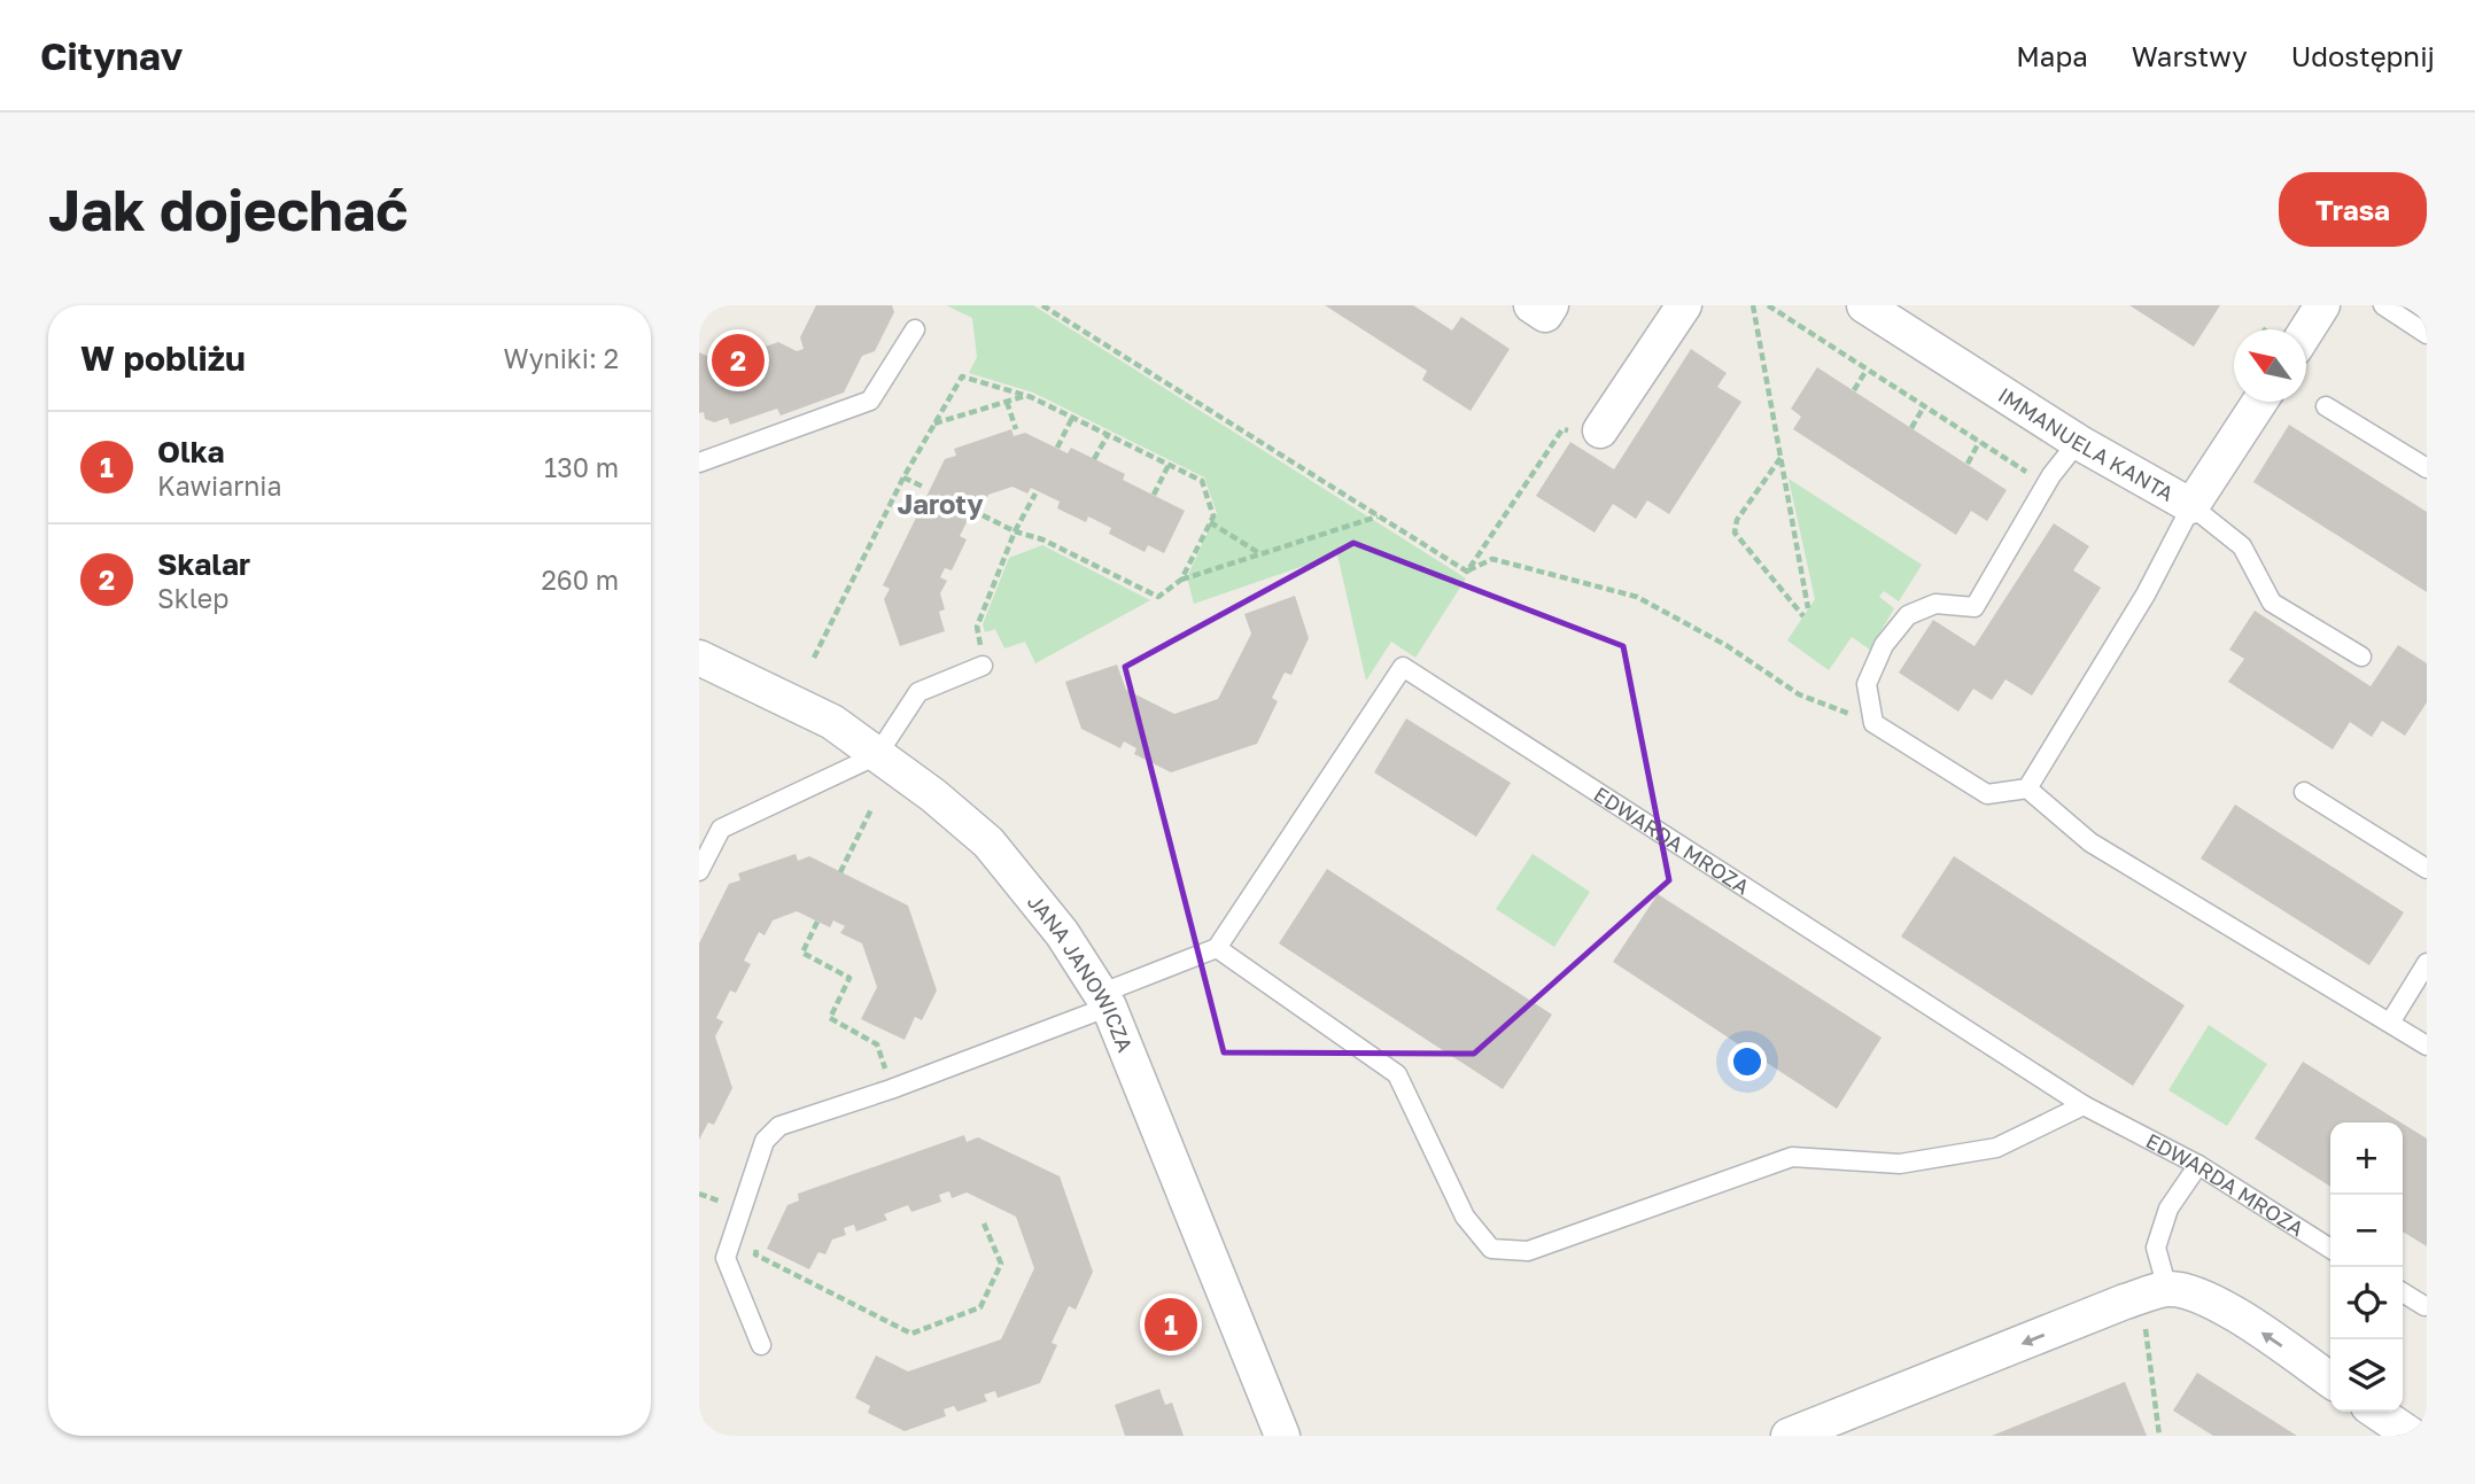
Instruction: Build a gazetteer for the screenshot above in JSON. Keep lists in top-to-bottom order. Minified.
{"streets":{"street":["IMMANUELA KANTA","JANA JANOWICZA"],"lane":["EDWARDA MROZA"]},"districts":["Jaroty"],"north":"top left","page":{"header":"Citynav","nav":["Mapa","Warstwy","Udostępnij"],"buttons":"Trasa","title":"Jak dojechać","heading":["W pobliżu","Wyniki: 2"],"pins":["2","1"],"list":[{"mark":"1","name":"Olka","note":"Kawiarnia","value":"130 m"},{"mark":"2","name":"Skalar","note":"Sklep","value":"260 m"}],"map_buttons":["+","−"]}}
